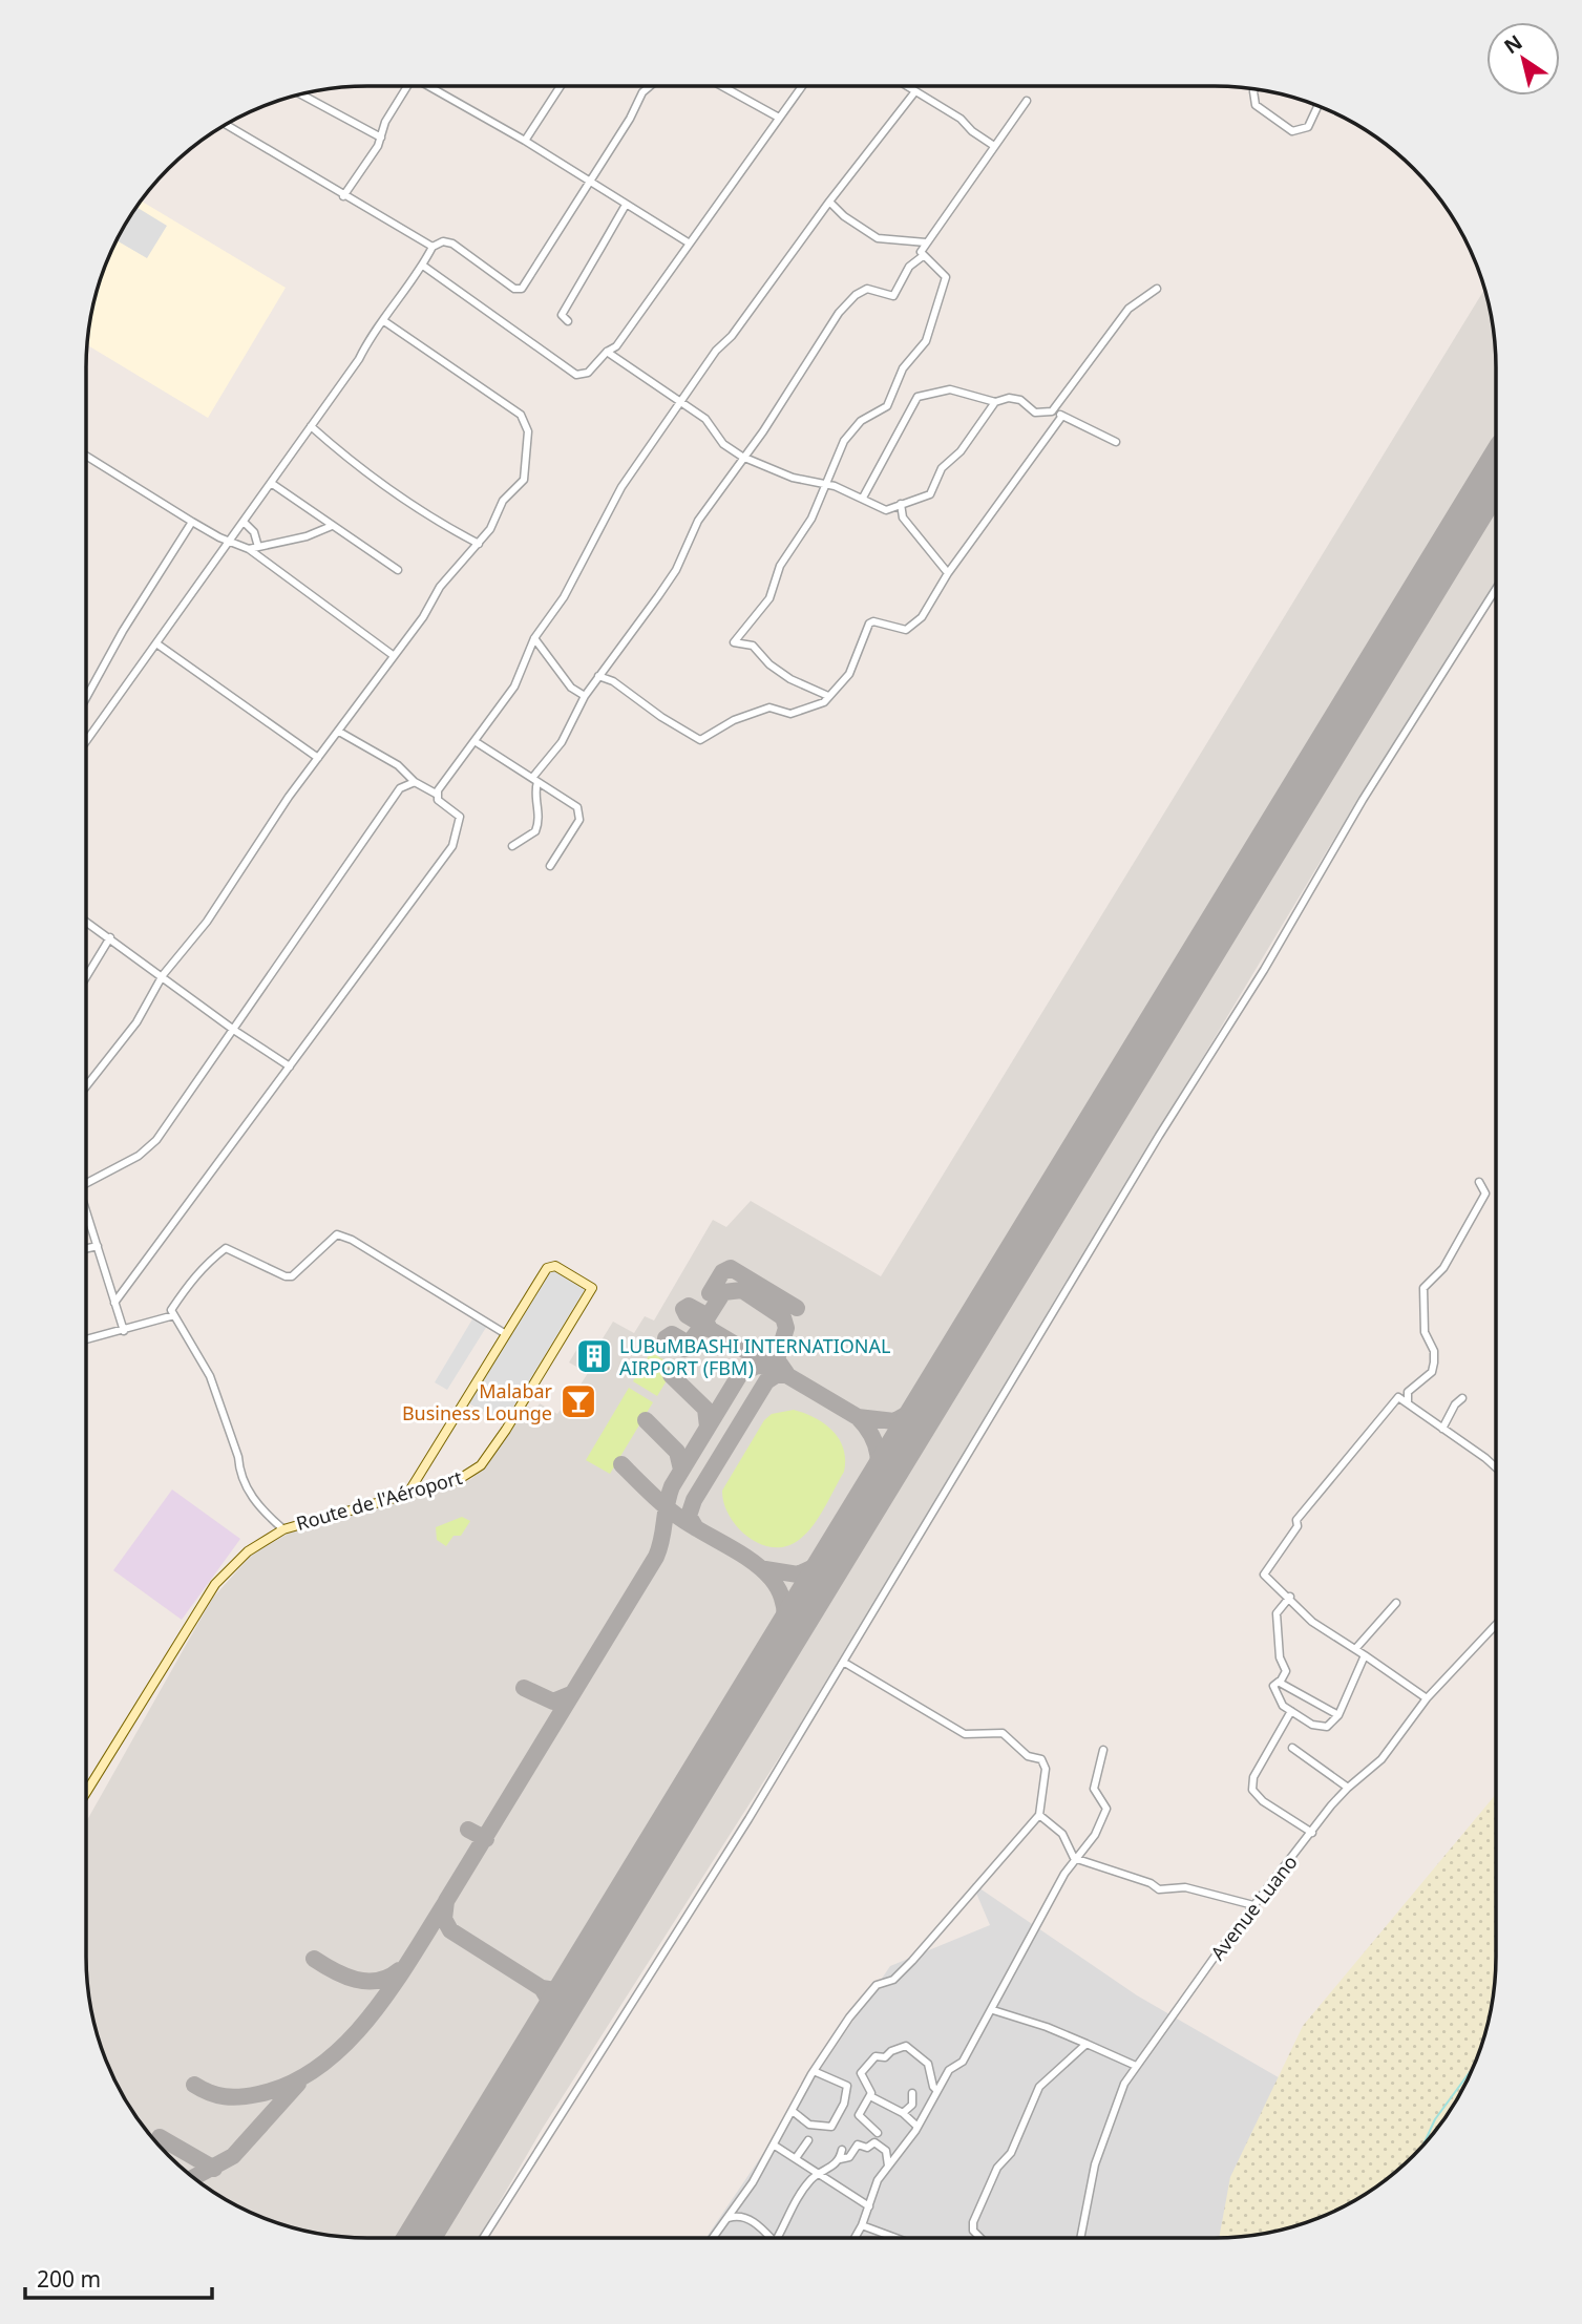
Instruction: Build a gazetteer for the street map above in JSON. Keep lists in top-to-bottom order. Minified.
{"streets":{"main road":["Route de l'Aéroport"],"street":["Avenue Luano"]},"places":{"building":["LUBuMBASHI INTERNATIONAL AIRPORT (FBM)"],"bar":["Malabar Business Lounge"]},"scale_bar":"200 m","north":"top left"}
